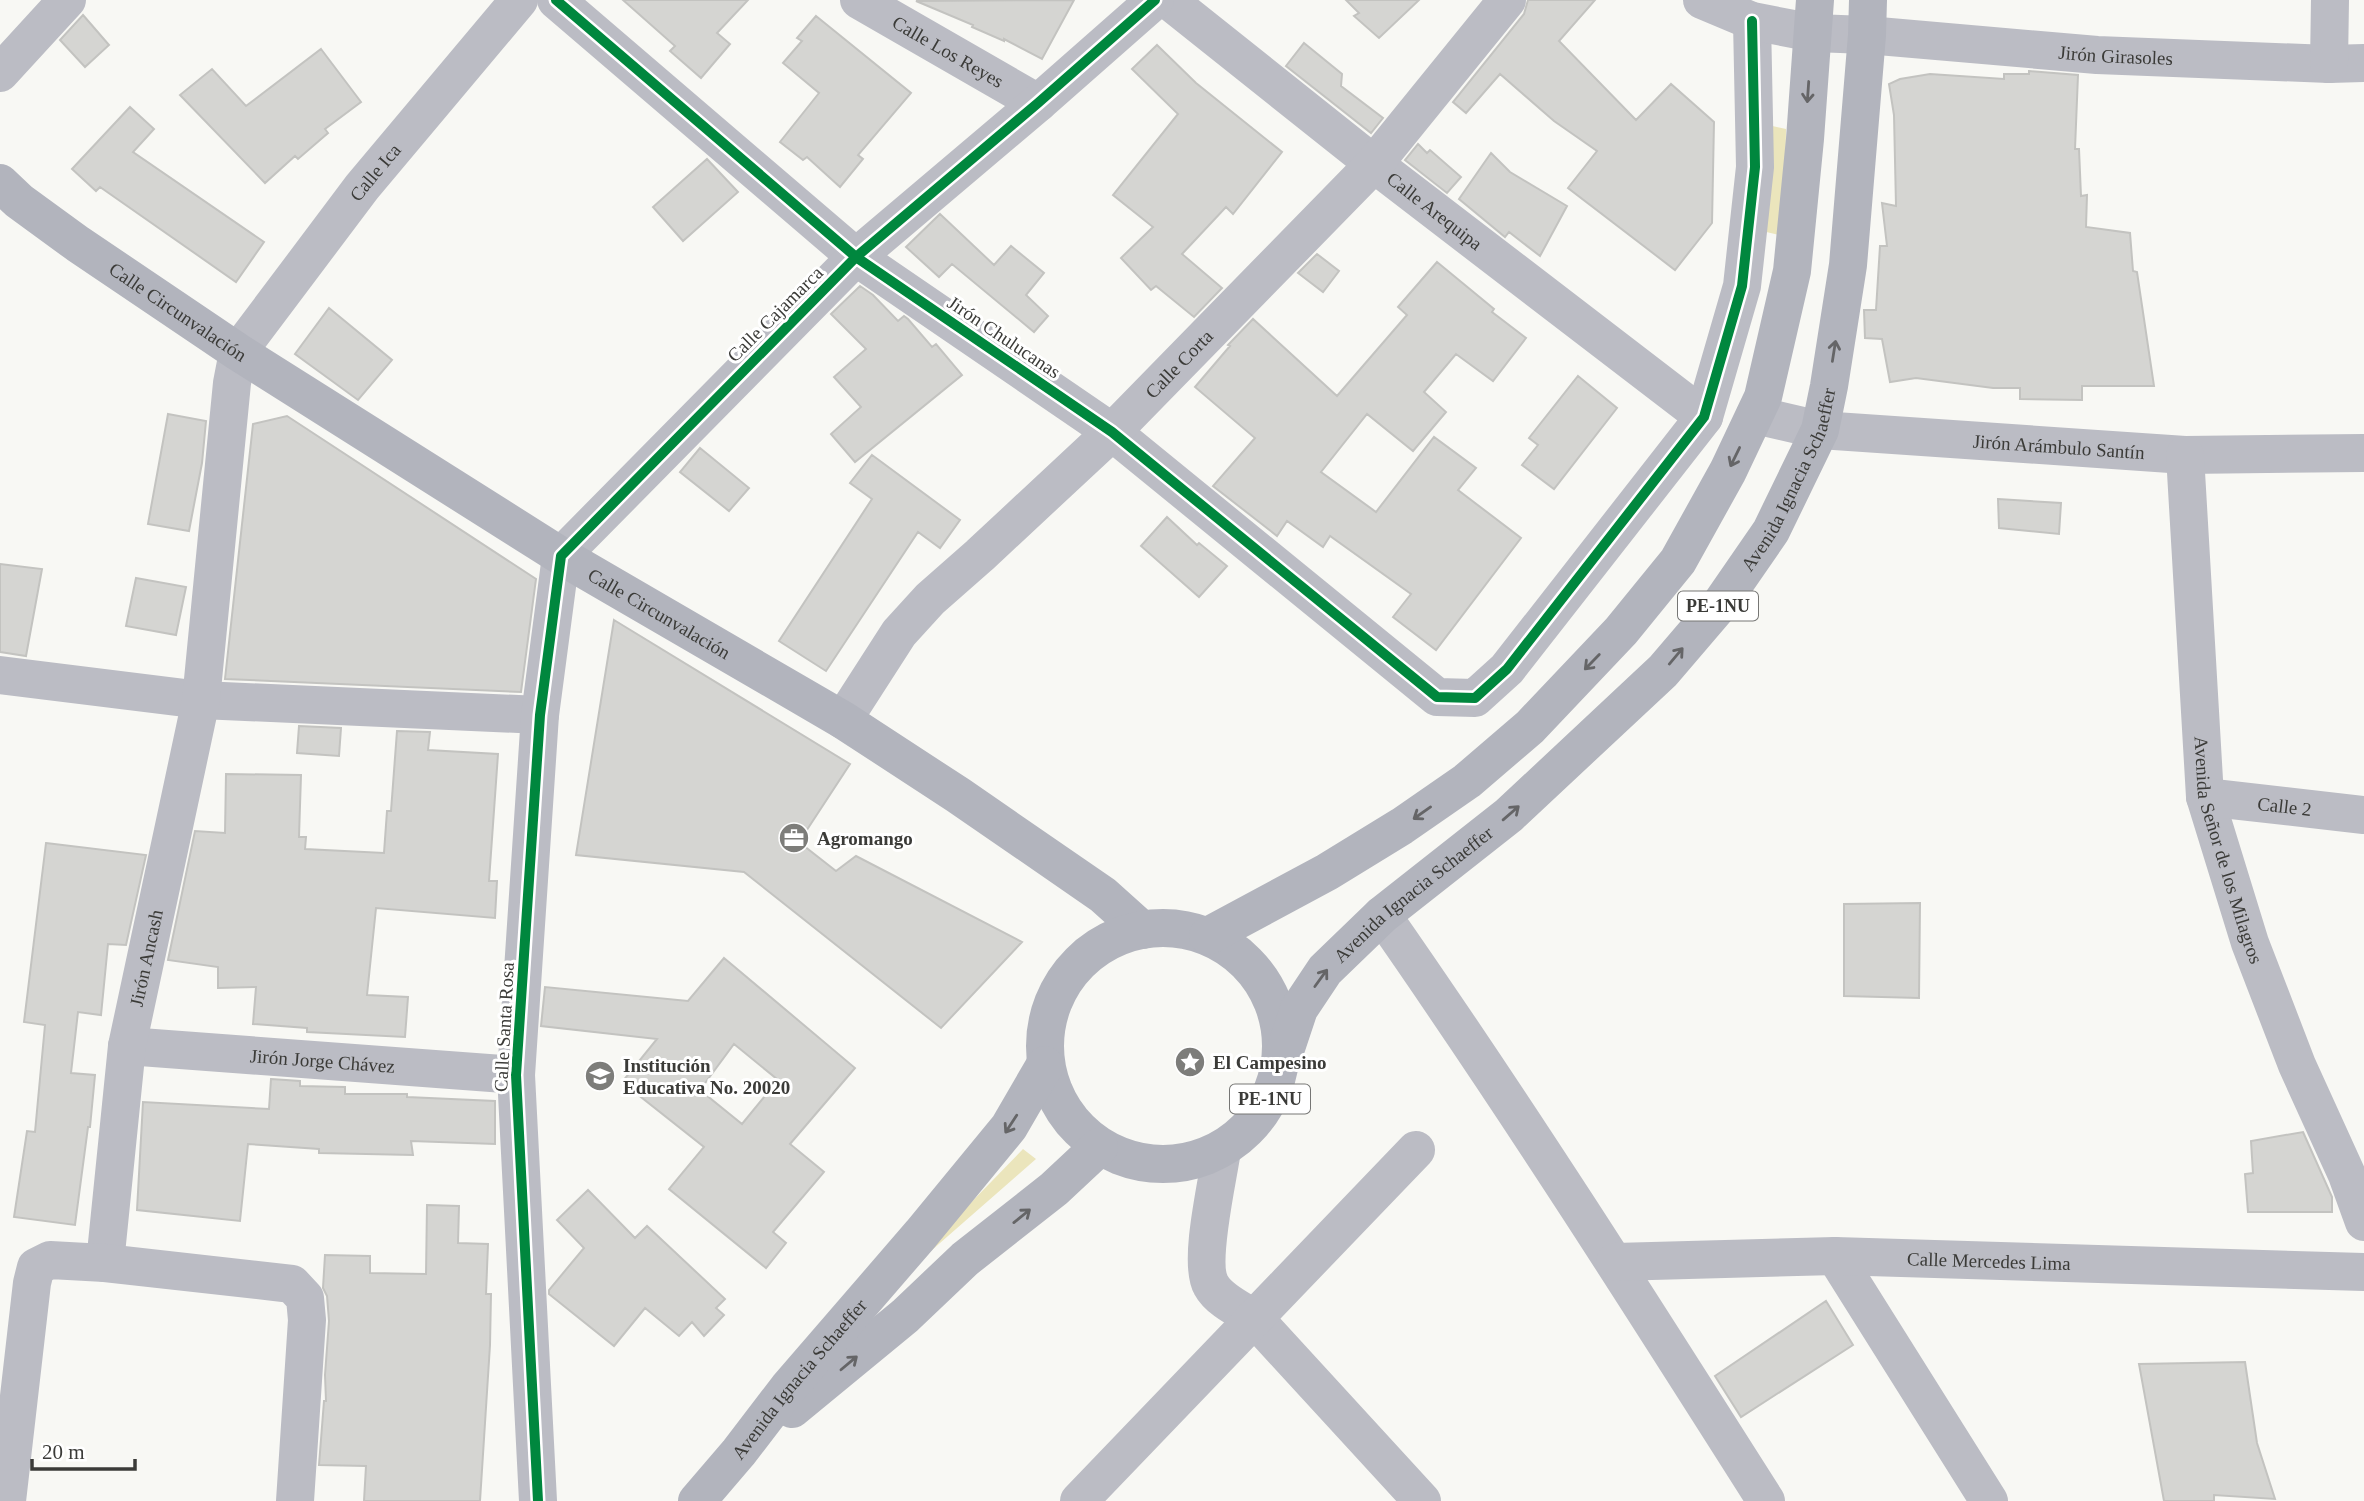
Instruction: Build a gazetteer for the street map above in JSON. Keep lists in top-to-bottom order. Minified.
{"streets":{"main road":["Calle Circunvalación","Avenida Ignacia Schaeffer","PE-1NU"],"street":["Calle Los Reyes","Jirón Girasoles","Calle Ica","Calle Arequipa","Calle Cajamarca","Jirón Chulucanas","Calle Corta","Jirón Arámbulo Santín","Calle 2","Avenida Señor de los Milagros","Jirón Ancash","Calle Santa Rosa","Jirón Jorge Chávez","Calle Mercedes Lima"]},"crossings":[["Calle Los Reyes","Calle Cajamarca"],["Jirón Girasoles","Avenida Ignacia Schaeffer"],["Jirón Girasoles","PE-1NU"],["Calle Ica","Calle Circunvalación"],["Calle Ica","Jirón Ancash"],["Calle Arequipa","Jirón Chulucanas"],["Calle Arequipa","Calle Corta"],["Calle Circunvalación","Calle Cajamarca"],["Calle Circunvalación","Calle Corta"],["Calle Circunvalación","Avenida Ignacia Schaeffer"],["Calle Circunvalación","PE-1NU"],["Calle Circunvalación","Jirón Ancash"],["Calle Circunvalación","Calle Santa Rosa"],["Calle Cajamarca","Jirón Chulucanas"],["Calle Cajamarca","Calle Santa Rosa"],["Jirón Chulucanas","Calle Corta"],["Jirón Arámbulo Santín","Avenida Ignacia Schaeffer"],["Jirón Arámbulo Santín","PE-1NU"],["Jirón Arámbulo Santín","Avenida Señor de los Milagros"],["Avenida Ignacia Schaeffer","PE-1NU"],["Calle 2","Avenida Señor de los Milagros"],["Jirón Ancash","Jirón Jorge Chávez"],["Calle Santa Rosa","Jirón Jorge Chávez"]],"places":{"office":["Agromango"],"place":["El Campesino"],"school or university":["Institución Educativa No. 20020"]},"scale_bar":"20 m"}
